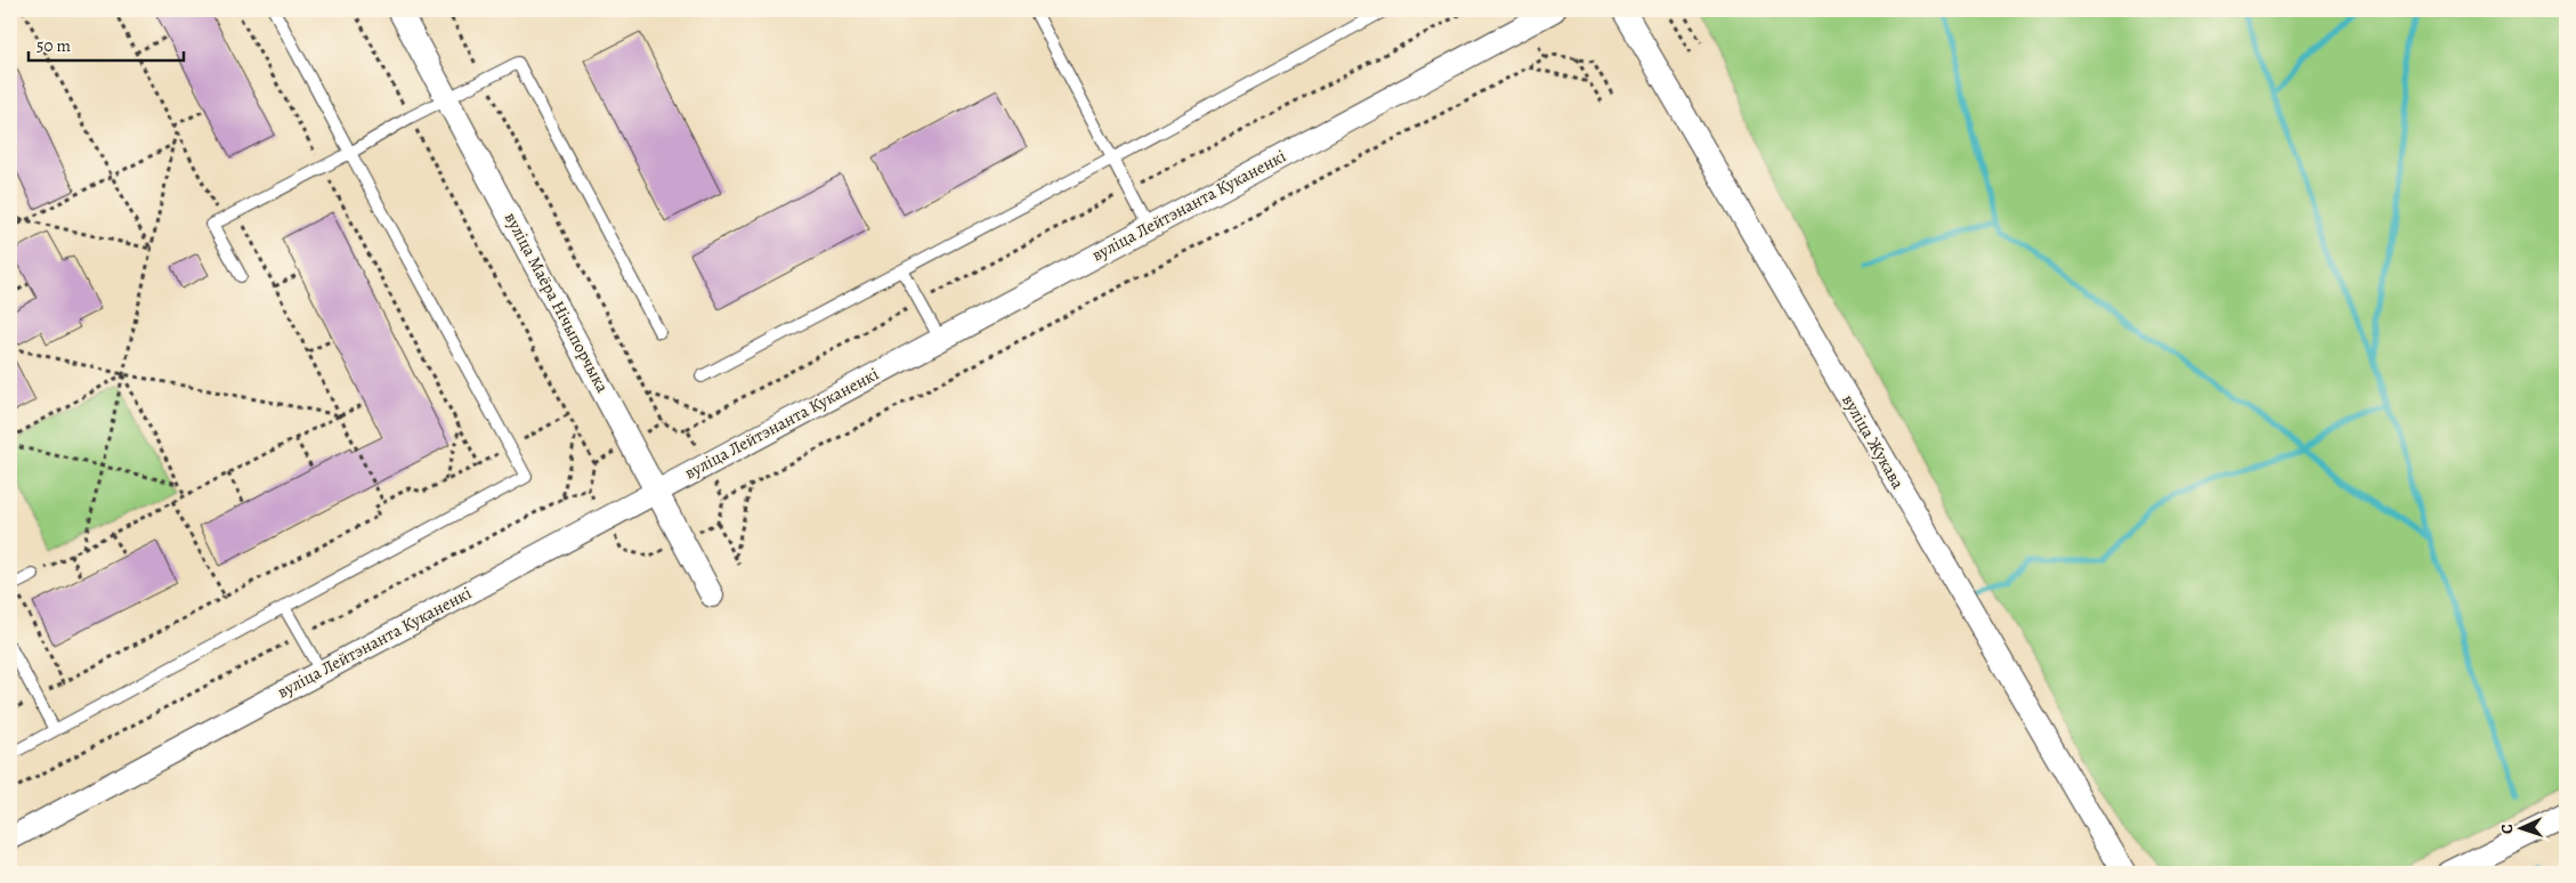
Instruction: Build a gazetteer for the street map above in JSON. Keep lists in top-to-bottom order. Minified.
{"streets":{"street":["вуліца Лейтэнанта Куканенкі","вуліца Маёра Нічыпорчыка","вуліца Жукава"]},"crossings":[["вуліца Лейтэнанта Куканенкі","вуліца Маёра Нічыпорчыка"]],"scale_bar":"50 m","north":"left"}
